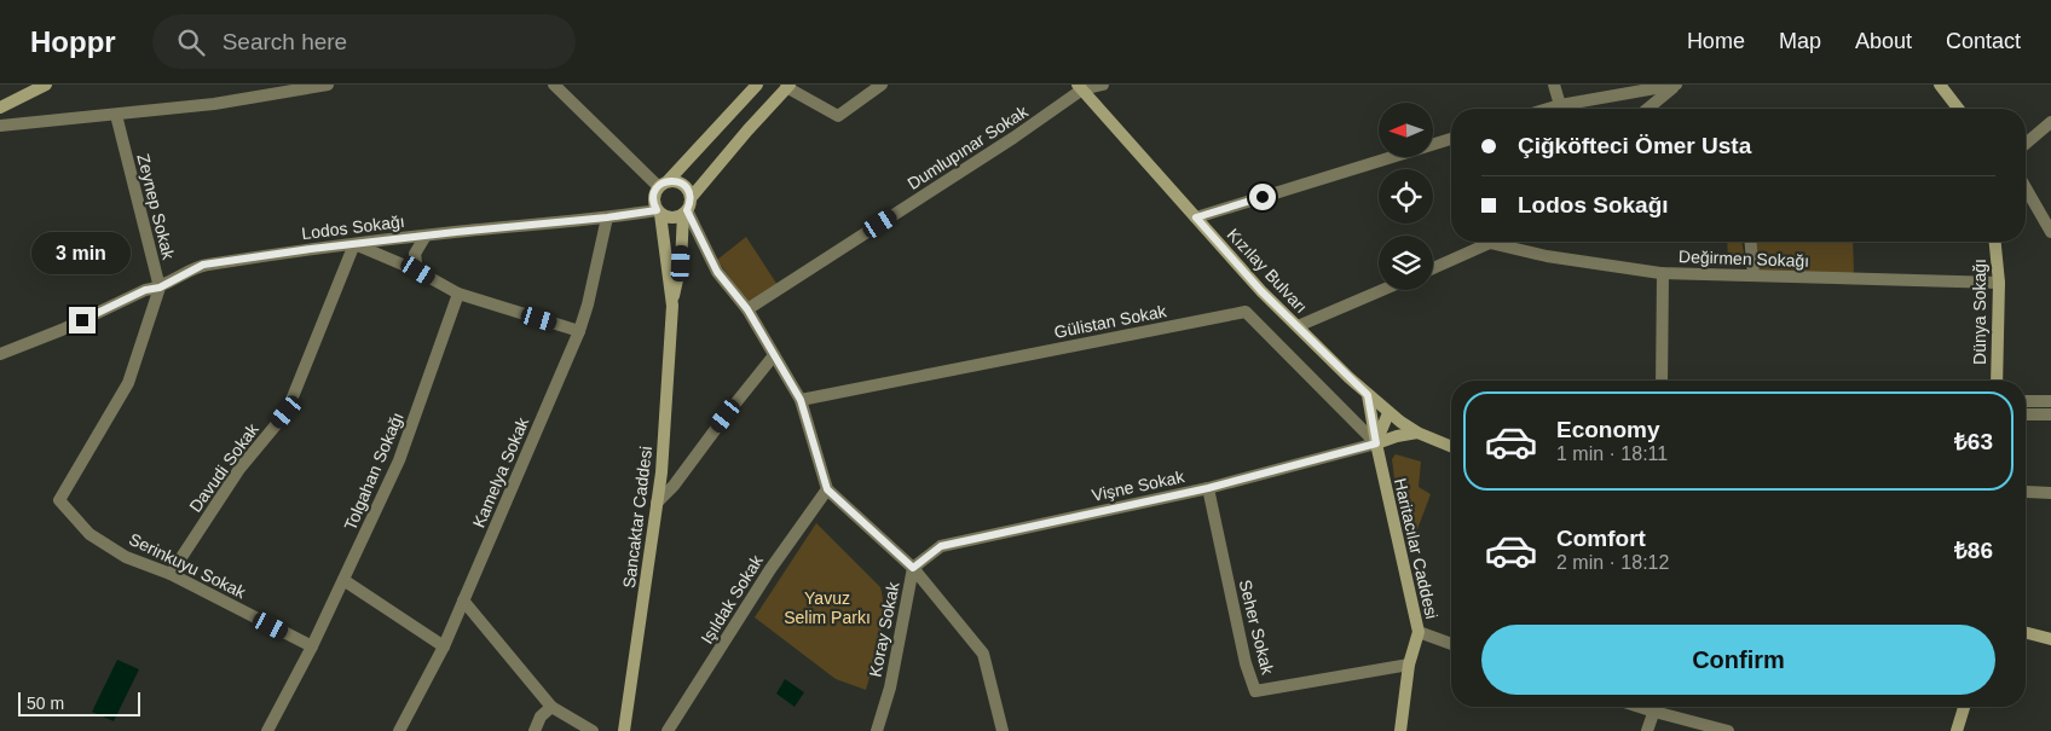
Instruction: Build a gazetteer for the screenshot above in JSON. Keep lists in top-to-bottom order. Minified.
{"streets":{"street":["Dumlupınar Sokak","Zeynep Sokak","Lodos Sokağı","Değirmen Sokağı","Kızılay Bulvarı","Dünya Sokağı","Gülistan Sokak","Davudi Sokak","Tolgahan Sokağı","Kamelya Sokak","Vişne Sokak","Sancaktar Caddesi","Haritacılar Caddesi","Serinkuyu Sokak","Işıldak Sokak","Seher Sokak","Koray Sokak"]},"crossings":[["Dumlupınar Sokak","Kızılay Bulvarı"],["Zeynep Sokak","Lodos Sokağı"],["Zeynep Sokak","Serinkuyu Sokak"],["Lodos Sokağı","Davudi Sokak"],["Lodos Sokağı","Kamelya Sokak"],["Lodos Sokağı","Serinkuyu Sokak"],["Değirmen Sokağı","Dünya Sokağı"],["Kızılay Bulvarı","Haritacılar Caddesi"],["Gülistan Sokak","Vişne Sokak"],["Gülistan Sokak","Haritacılar Caddesi"],["Davudi Sokak","Serinkuyu Sokak"],["Tolgahan Sokağı","Serinkuyu Sokak"],["Vişne Sokak","Haritacılar Caddesi"],["Vişne Sokak","Seher Sokak"],["Vişne Sokak","Koray Sokak"],["Haritacılar Caddesi","Seher Sokak"]],"parks":["Yavuz Selim Parkı"],"scale_bar":"50 m","north":"left","page":{"header":"Hoppr","search":"Search here","nav":["Home","Map","About","Contact"],"banner":["Çiğköfteci Ömer Usta","Lodos Sokağı"],"bubble":"3 min","list":[{"name":"Economy","note":"1 min · 18:11","value":"₺63"},{"name":"Comfort","note":"2 min · 18:12","value":"₺86"}],"buttons":"Confirm","scale":"50 m"}}
